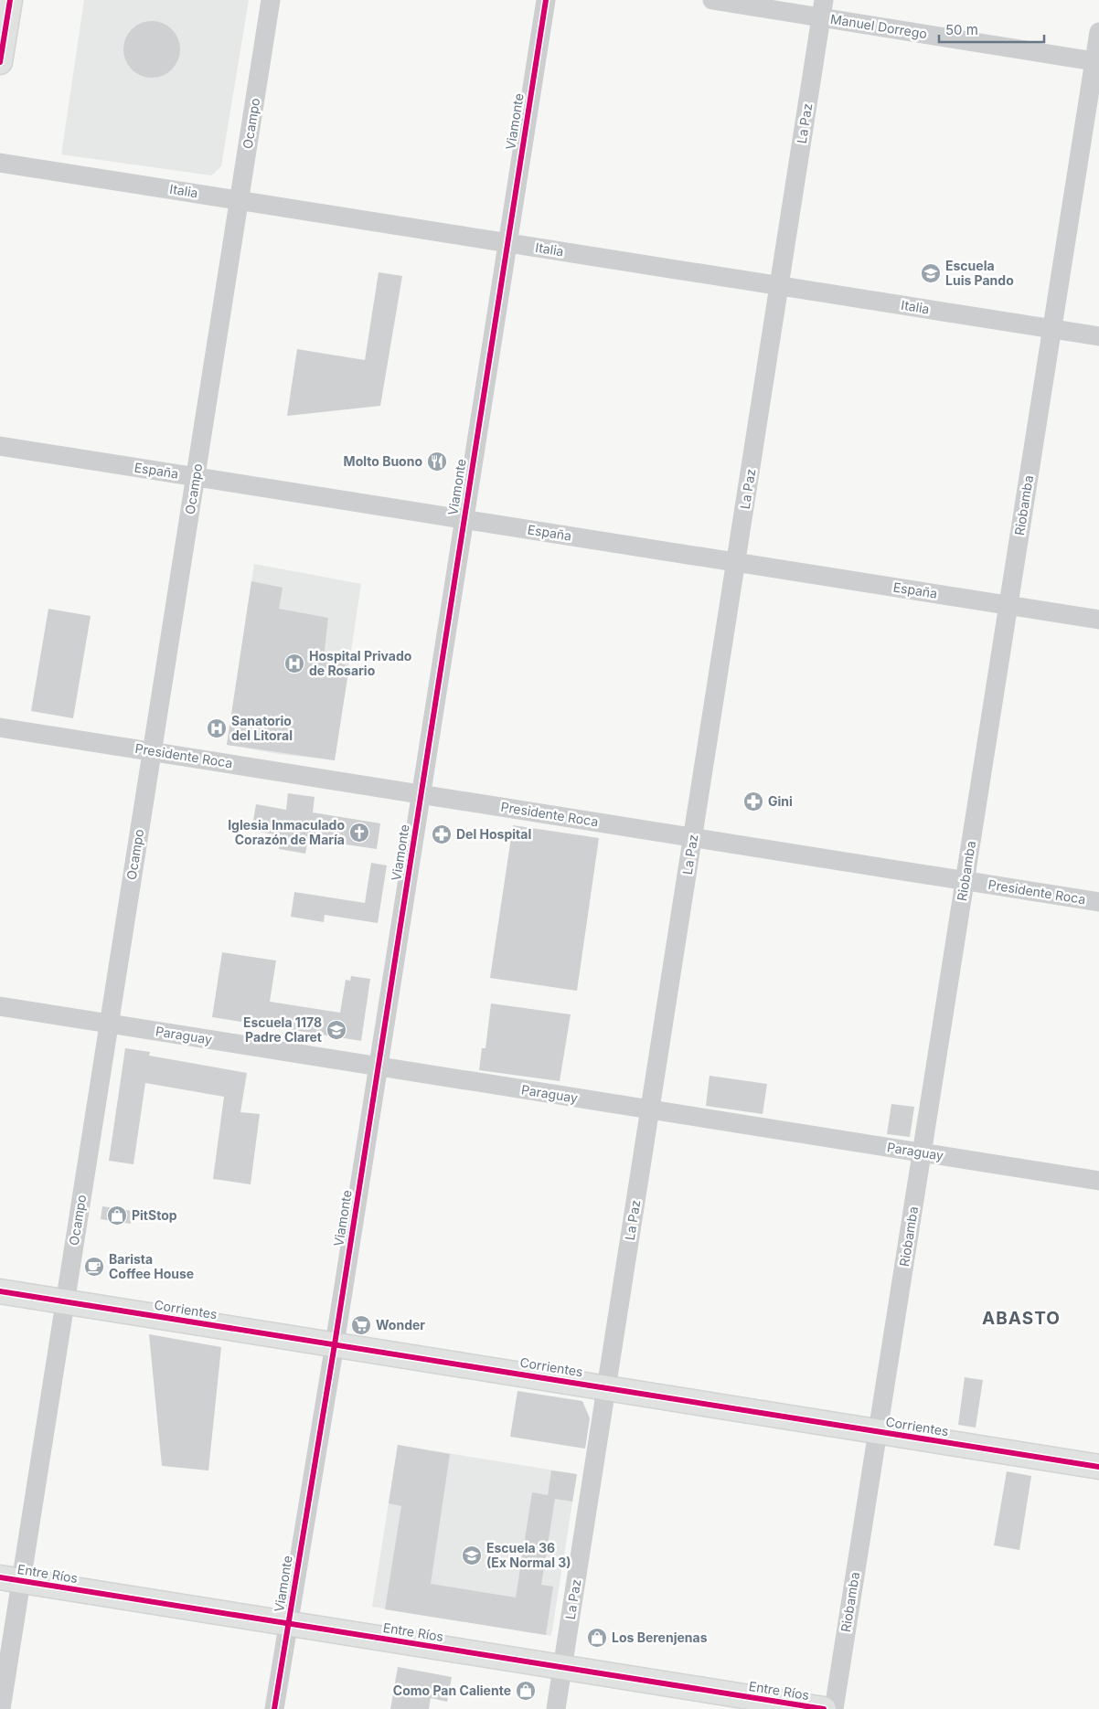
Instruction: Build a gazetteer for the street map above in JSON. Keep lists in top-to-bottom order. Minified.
{"streets":{"main road":["Corrientes","Entre Ríos"],"street":["Manuel Dorrego","Viamonte","Ocampo","La Paz","Italia","España","Riobamba","Presidente Roca","Paraguay"]},"crossings":[["Manuel Dorrego","La Paz"],["Manuel Dorrego","Riobamba"],["Viamonte","Italia"],["Viamonte","España"],["Viamonte","Presidente Roca"],["Viamonte","Paraguay"],["Viamonte","Corrientes"],["Viamonte","Entre Ríos"],["Ocampo","Italia"],["Ocampo","España"],["Ocampo","Presidente Roca"],["Ocampo","Paraguay"],["Ocampo","Corrientes"],["Ocampo","Entre Ríos"],["La Paz","Italia"],["La Paz","España"],["La Paz","Presidente Roca"],["La Paz","Paraguay"],["La Paz","Corrientes"],["La Paz","Entre Ríos"],["Italia","Riobamba"],["España","Riobamba"],["Riobamba","Presidente Roca"],["Riobamba","Paraguay"],["Riobamba","Corrientes"]],"districts":["ABASTO"],"places":{"school or university":["Escuela Luis Pando","Escuela 1178 Padre Claret","Escuela 36 (Ex Normal 3)"],"restaurant":["Molto Buono"],"hospital":["Hospital Privado de Rosario","Sanatorio del Litoral"],"pharmacy":["Gini","Del Hospital"],"church":["Iglesia Inmaculado Corazón de María"],"shop":["PitStop","Los Berenjenas","Como Pan Caliente"],"cafe":["Barista Coffee House"],"supermarket":["Wonder"]},"scale_bar":"50 m"}
